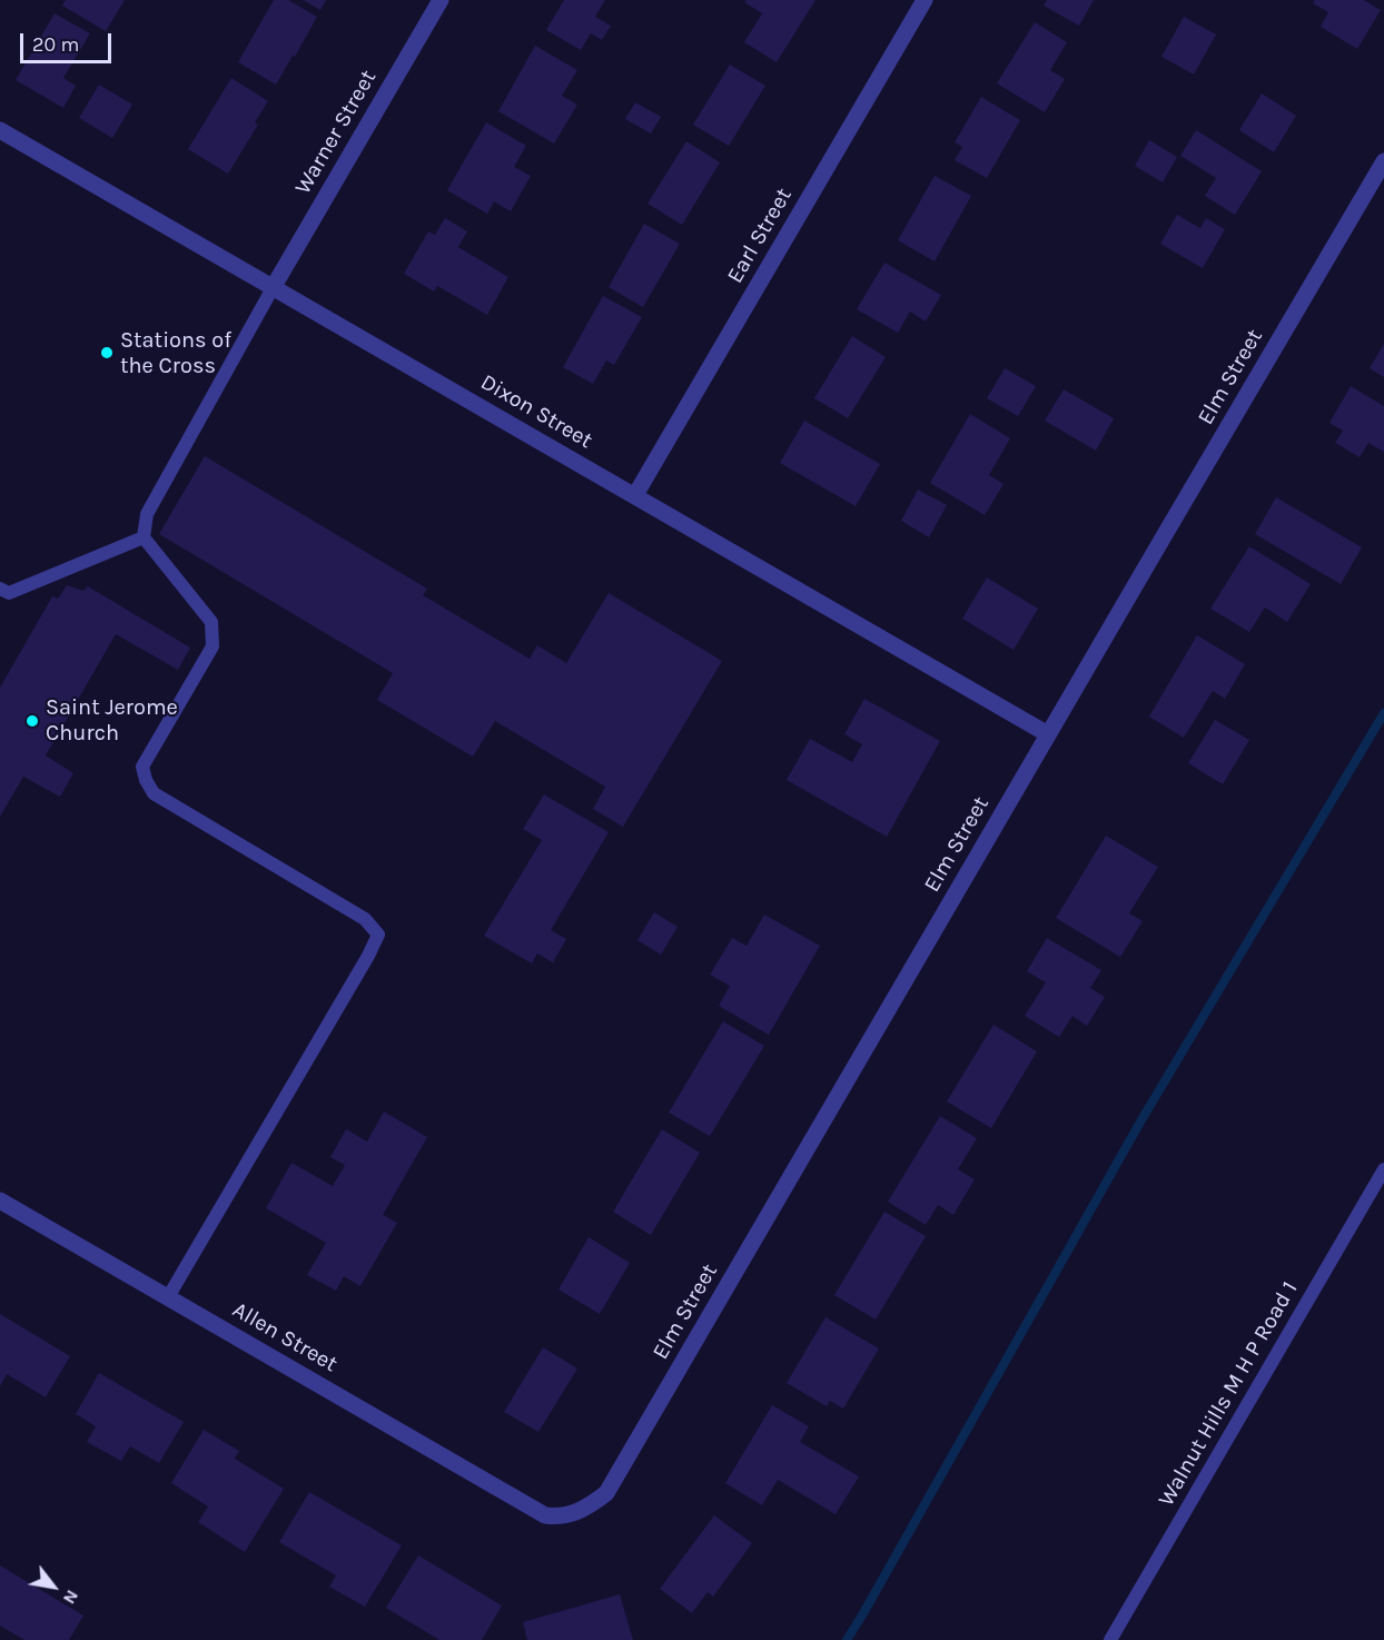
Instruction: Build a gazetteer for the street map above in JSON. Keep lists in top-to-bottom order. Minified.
{"streets":{"street":["Warner Street","Earl Street","Elm Street","Dixon Street","Allen Street"],"lane":["Walnut Hills M H P Road 1"]},"crossings":[["Warner Street","Dixon Street"],["Earl Street","Dixon Street"],["Elm Street","Dixon Street"],["Elm Street","Allen Street"]],"places":["Stations of the Cross","Saint Jerome Church"],"scale_bar":"20 m","north":"bottom right"}
